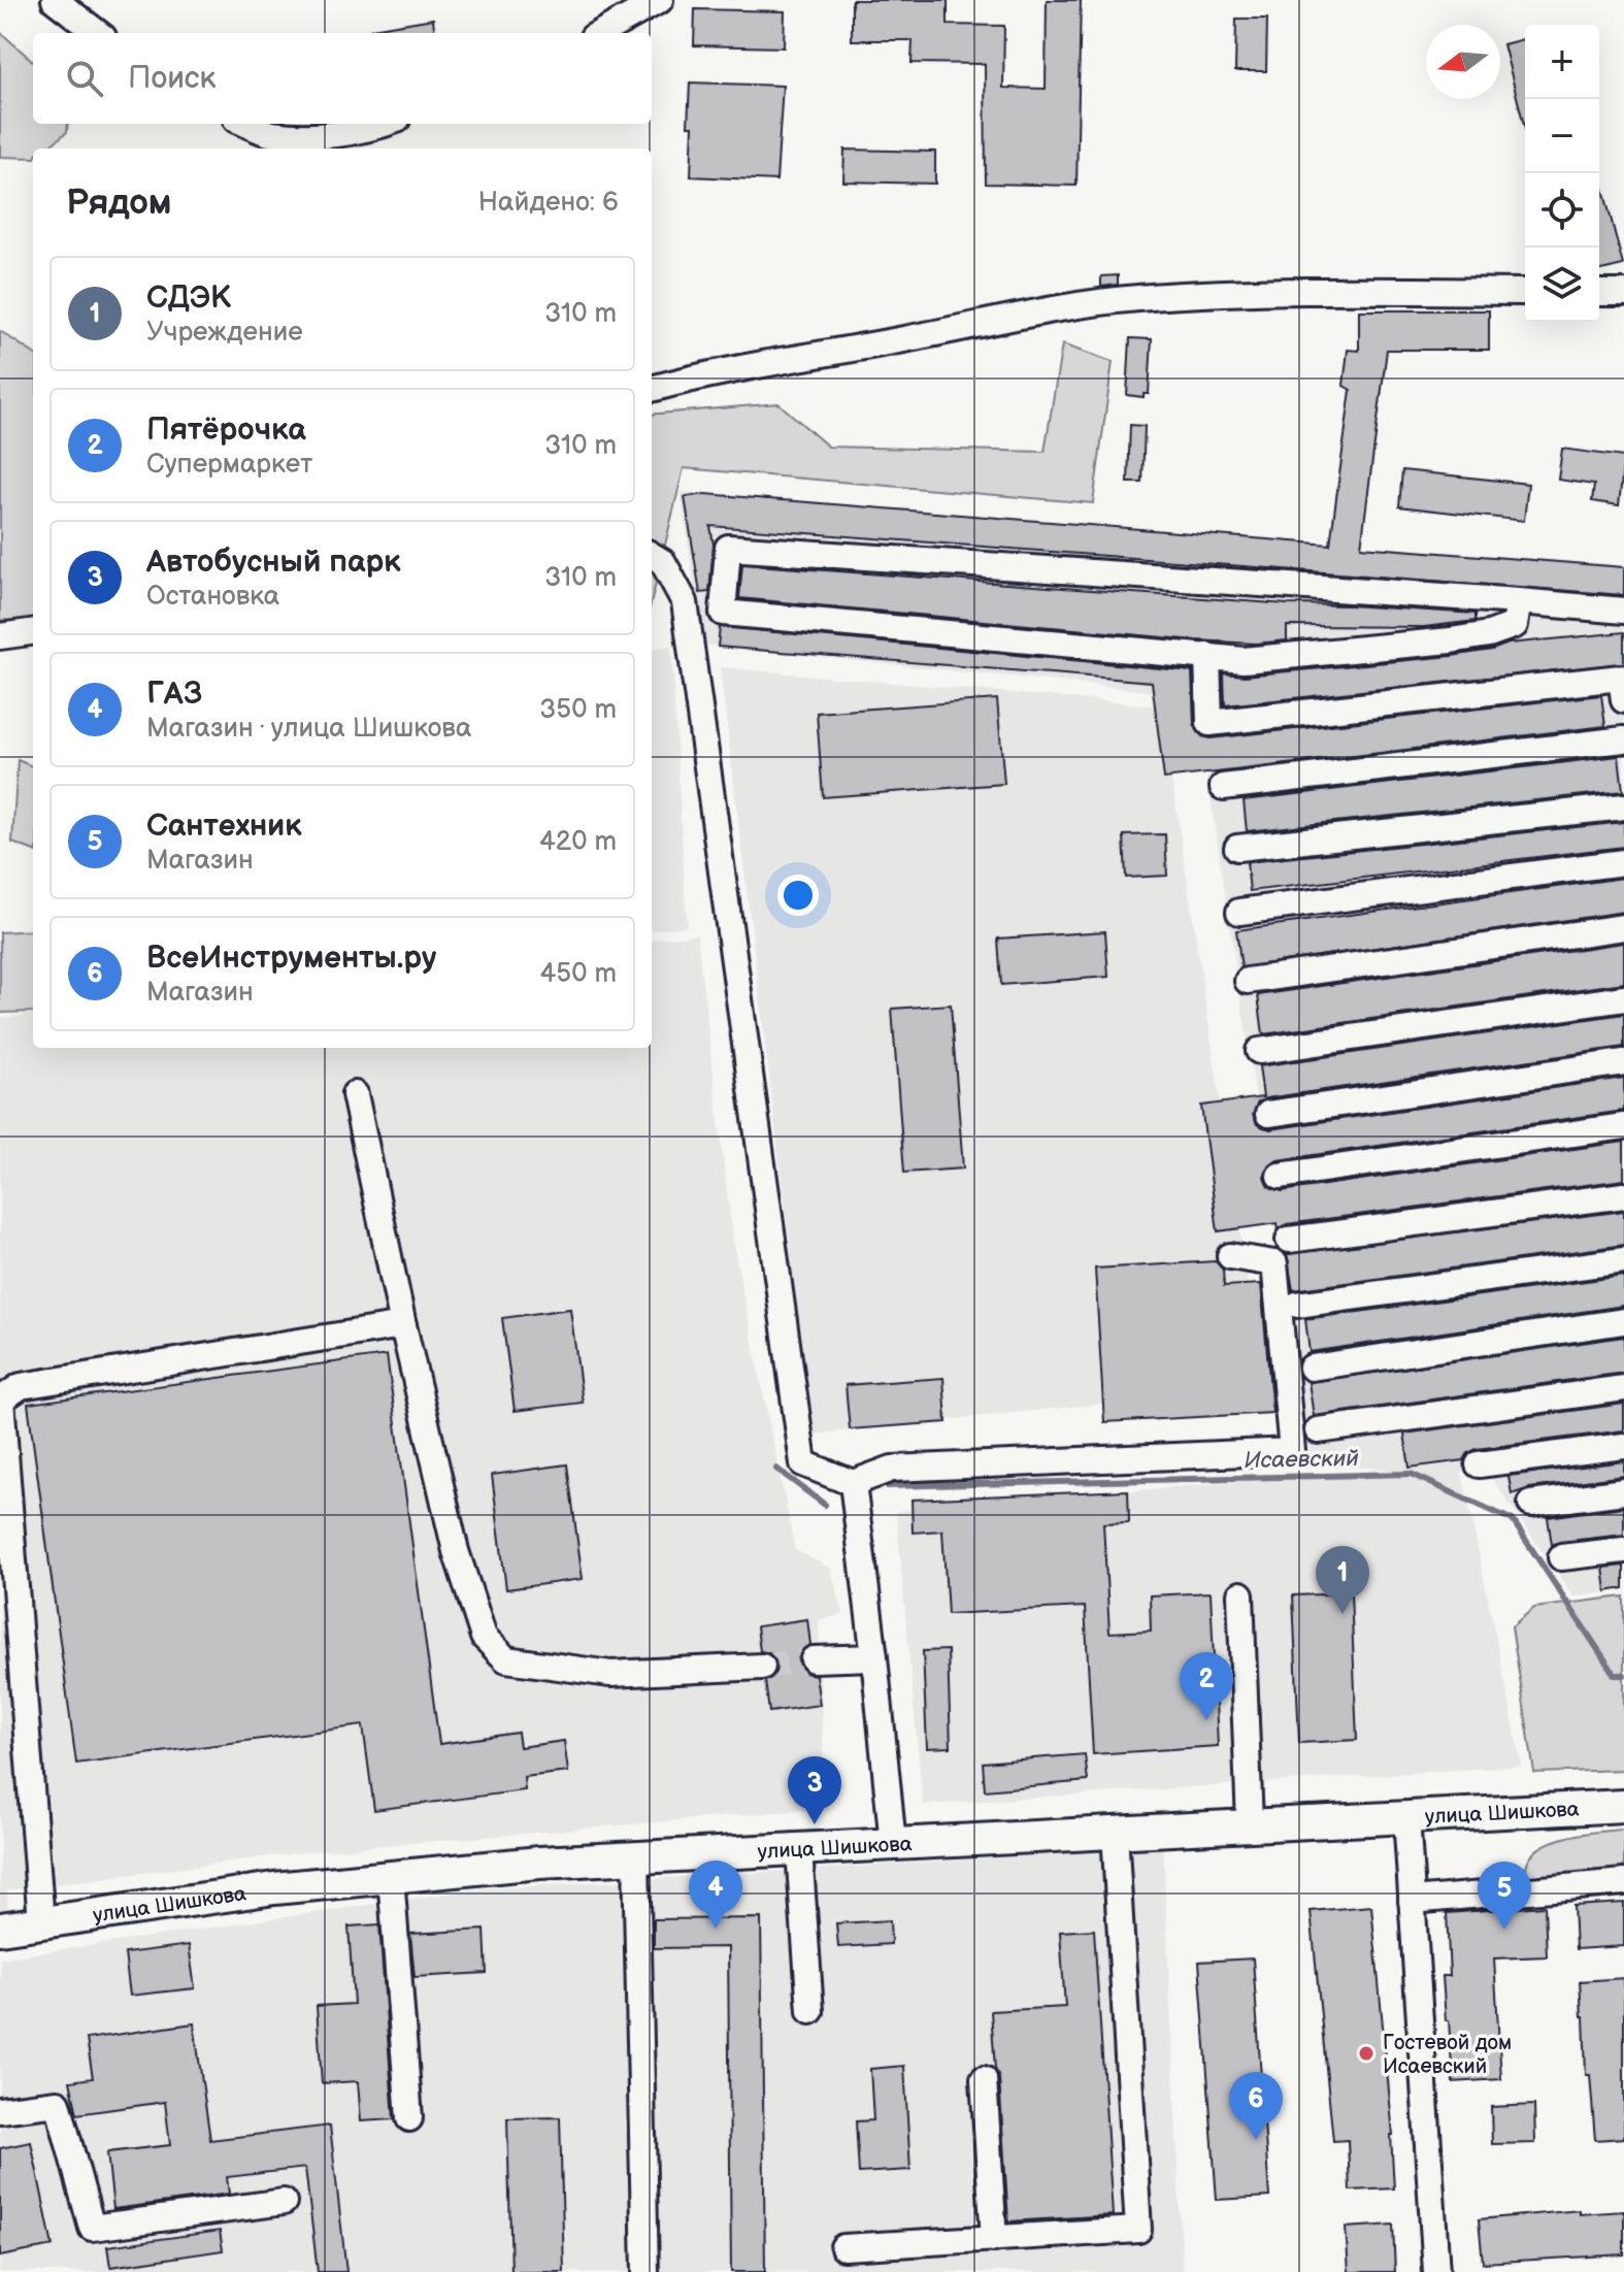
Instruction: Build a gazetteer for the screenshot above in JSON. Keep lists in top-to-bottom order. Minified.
{"streets":{"main road":["улица Шишкова"]},"water":["Исаевский"],"places":["Гостевой дом Исаевский"],"north":"left","page":{"map_buttons":["+","−"],"search":"Поиск","heading":["Рядом","Найдено: 6"],"list":[{"mark":"1","name":"СДЭК","note":"Учреждение","value":"310 m"},{"mark":"2","name":"Пятёрочка","note":"Супермаркет","value":"310 m"},{"mark":"3","name":"Автобусный парк","note":"Остановка","value":"310 m"},{"mark":"4","name":"ГАЗ","note":"Магазин · улица Шишкова","value":"350 m"},{"mark":"5","name":"Сантехник","note":"Магазин","value":"420 m"},{"mark":"6","name":"ВсеИнструменты.ру","note":"Магазин","value":"450 m"}],"pins":["1","2","3","4","5","6"]}}
